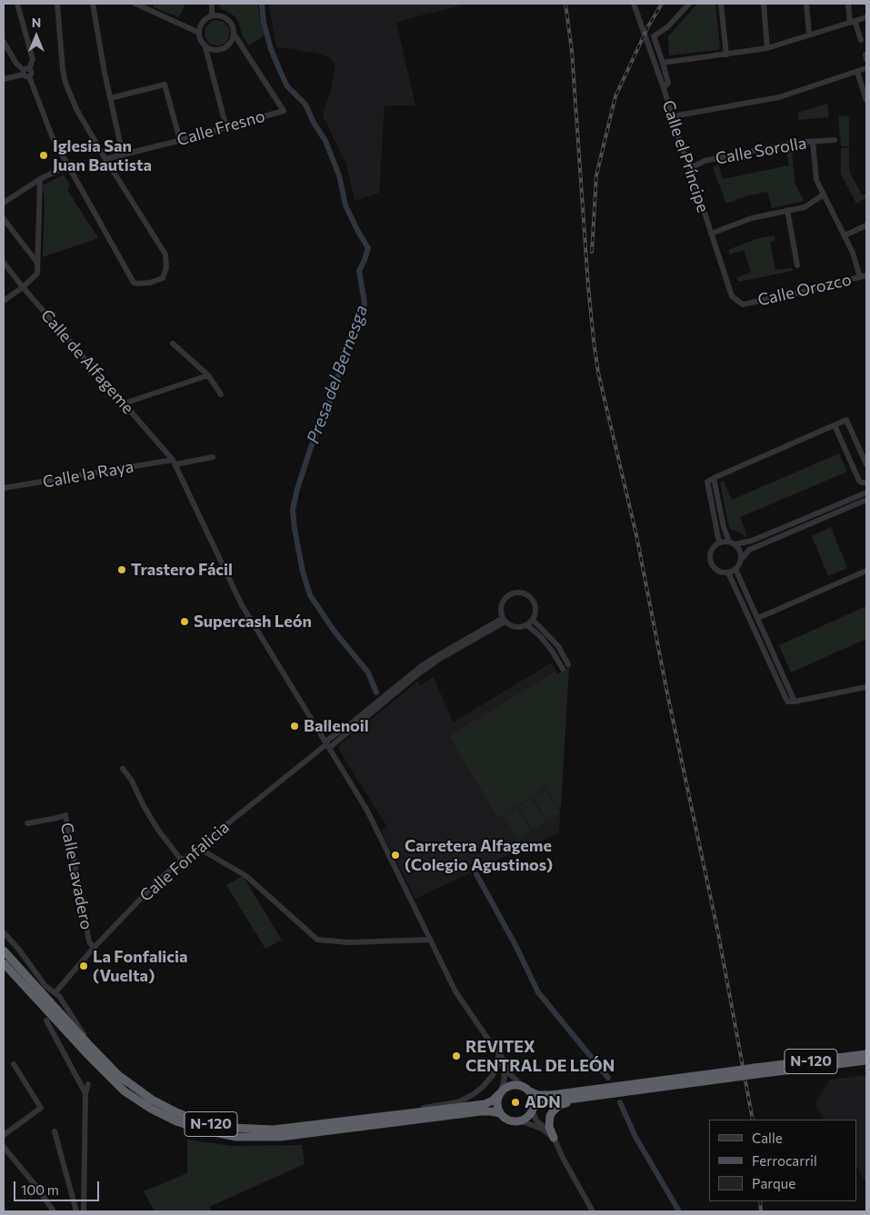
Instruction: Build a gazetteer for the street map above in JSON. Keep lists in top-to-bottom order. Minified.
{"streets":{"highway":["N-120"],"street":["Calle Fresno","Calle Sorolla","Calle el Príncipe","Calle Orozco","Calle de Alfageme","Calle la Raya","Calle Fonfalicia","Calle Lavadero"]},"crossings":[["Calle Sorolla","Calle el Príncipe"],["Calle el Príncipe","Calle Orozco"],["Calle de Alfageme","Calle la Raya"],["Calle de Alfageme","Calle Fonfalicia"],["Calle Fonfalicia","Calle Lavadero"]],"water":["Presa del Bernesga"],"places":["Iglesia San Juan Bautista","Trastero Fácil","Supercash León","Ballenoil","Carretera Alfageme (Colegio Agustinos)","La Fonfalicia (Vuelta)","REVITEX CENTRAL DE LEÓN","ADN"],"legend":["Calle","Ferrocarril","Parque"],"scale_bar":"100 m","north":"top"}
